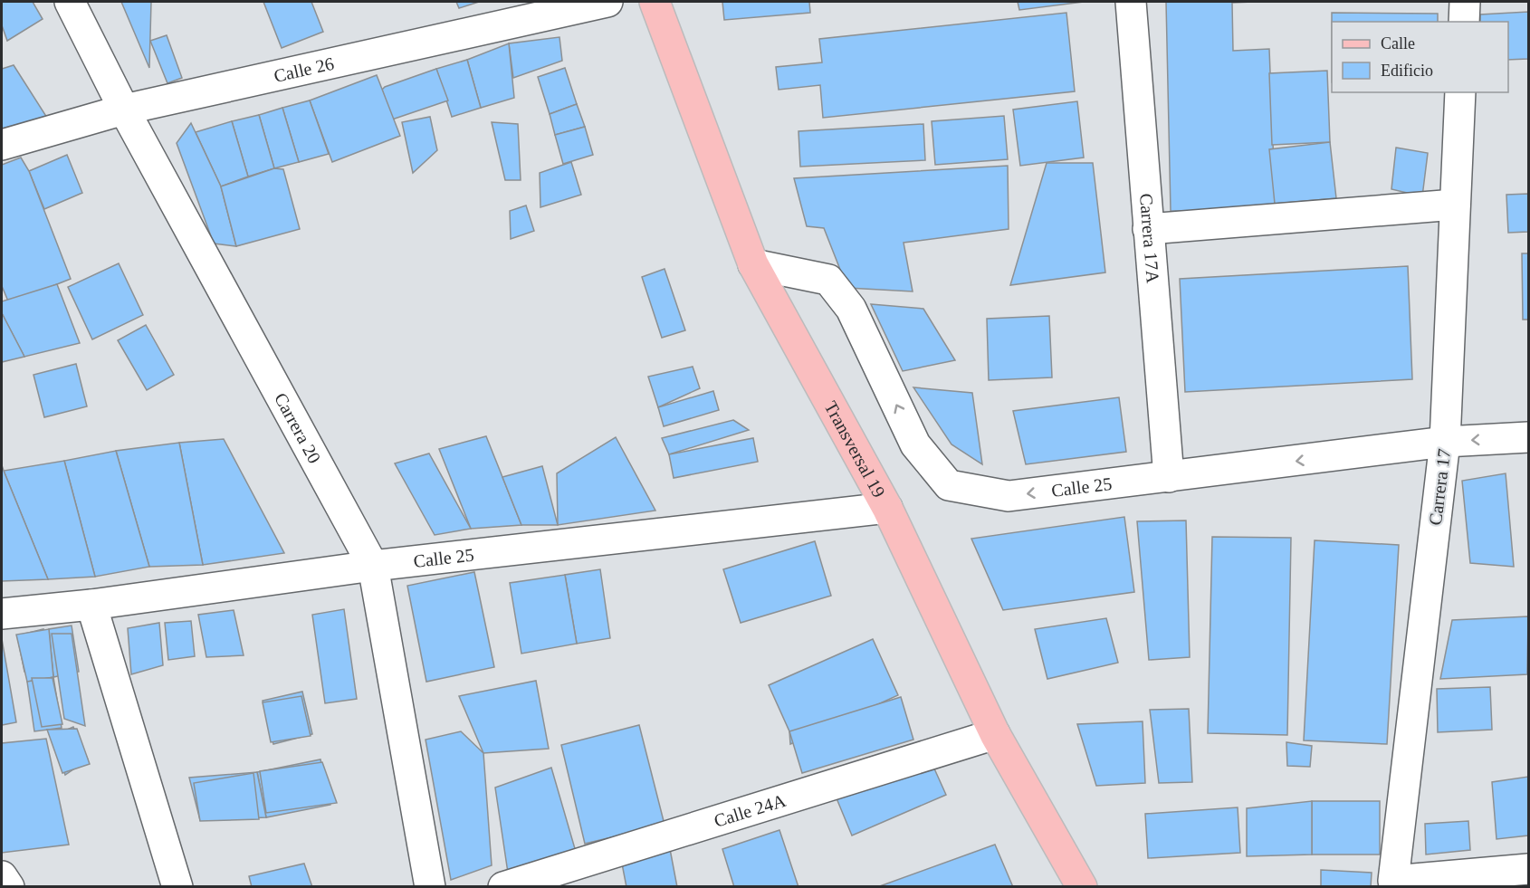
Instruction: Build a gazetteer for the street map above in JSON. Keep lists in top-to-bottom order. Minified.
{"streets":{"main road":["Transversal 19"],"street":["Calle 26","Carrera 17A","Carrera 20","Carrera 17","Calle 25","Calle 24A"]},"crossings":[["Calle 26","Carrera 20"],["Carrera 17A","Calle 25"],["Carrera 20","Calle 25"],["Transversal 19","Calle 25"],["Transversal 19","Calle 24A"],["Carrera 17","Calle 25"]],"legend":["Calle","Edificio"]}
